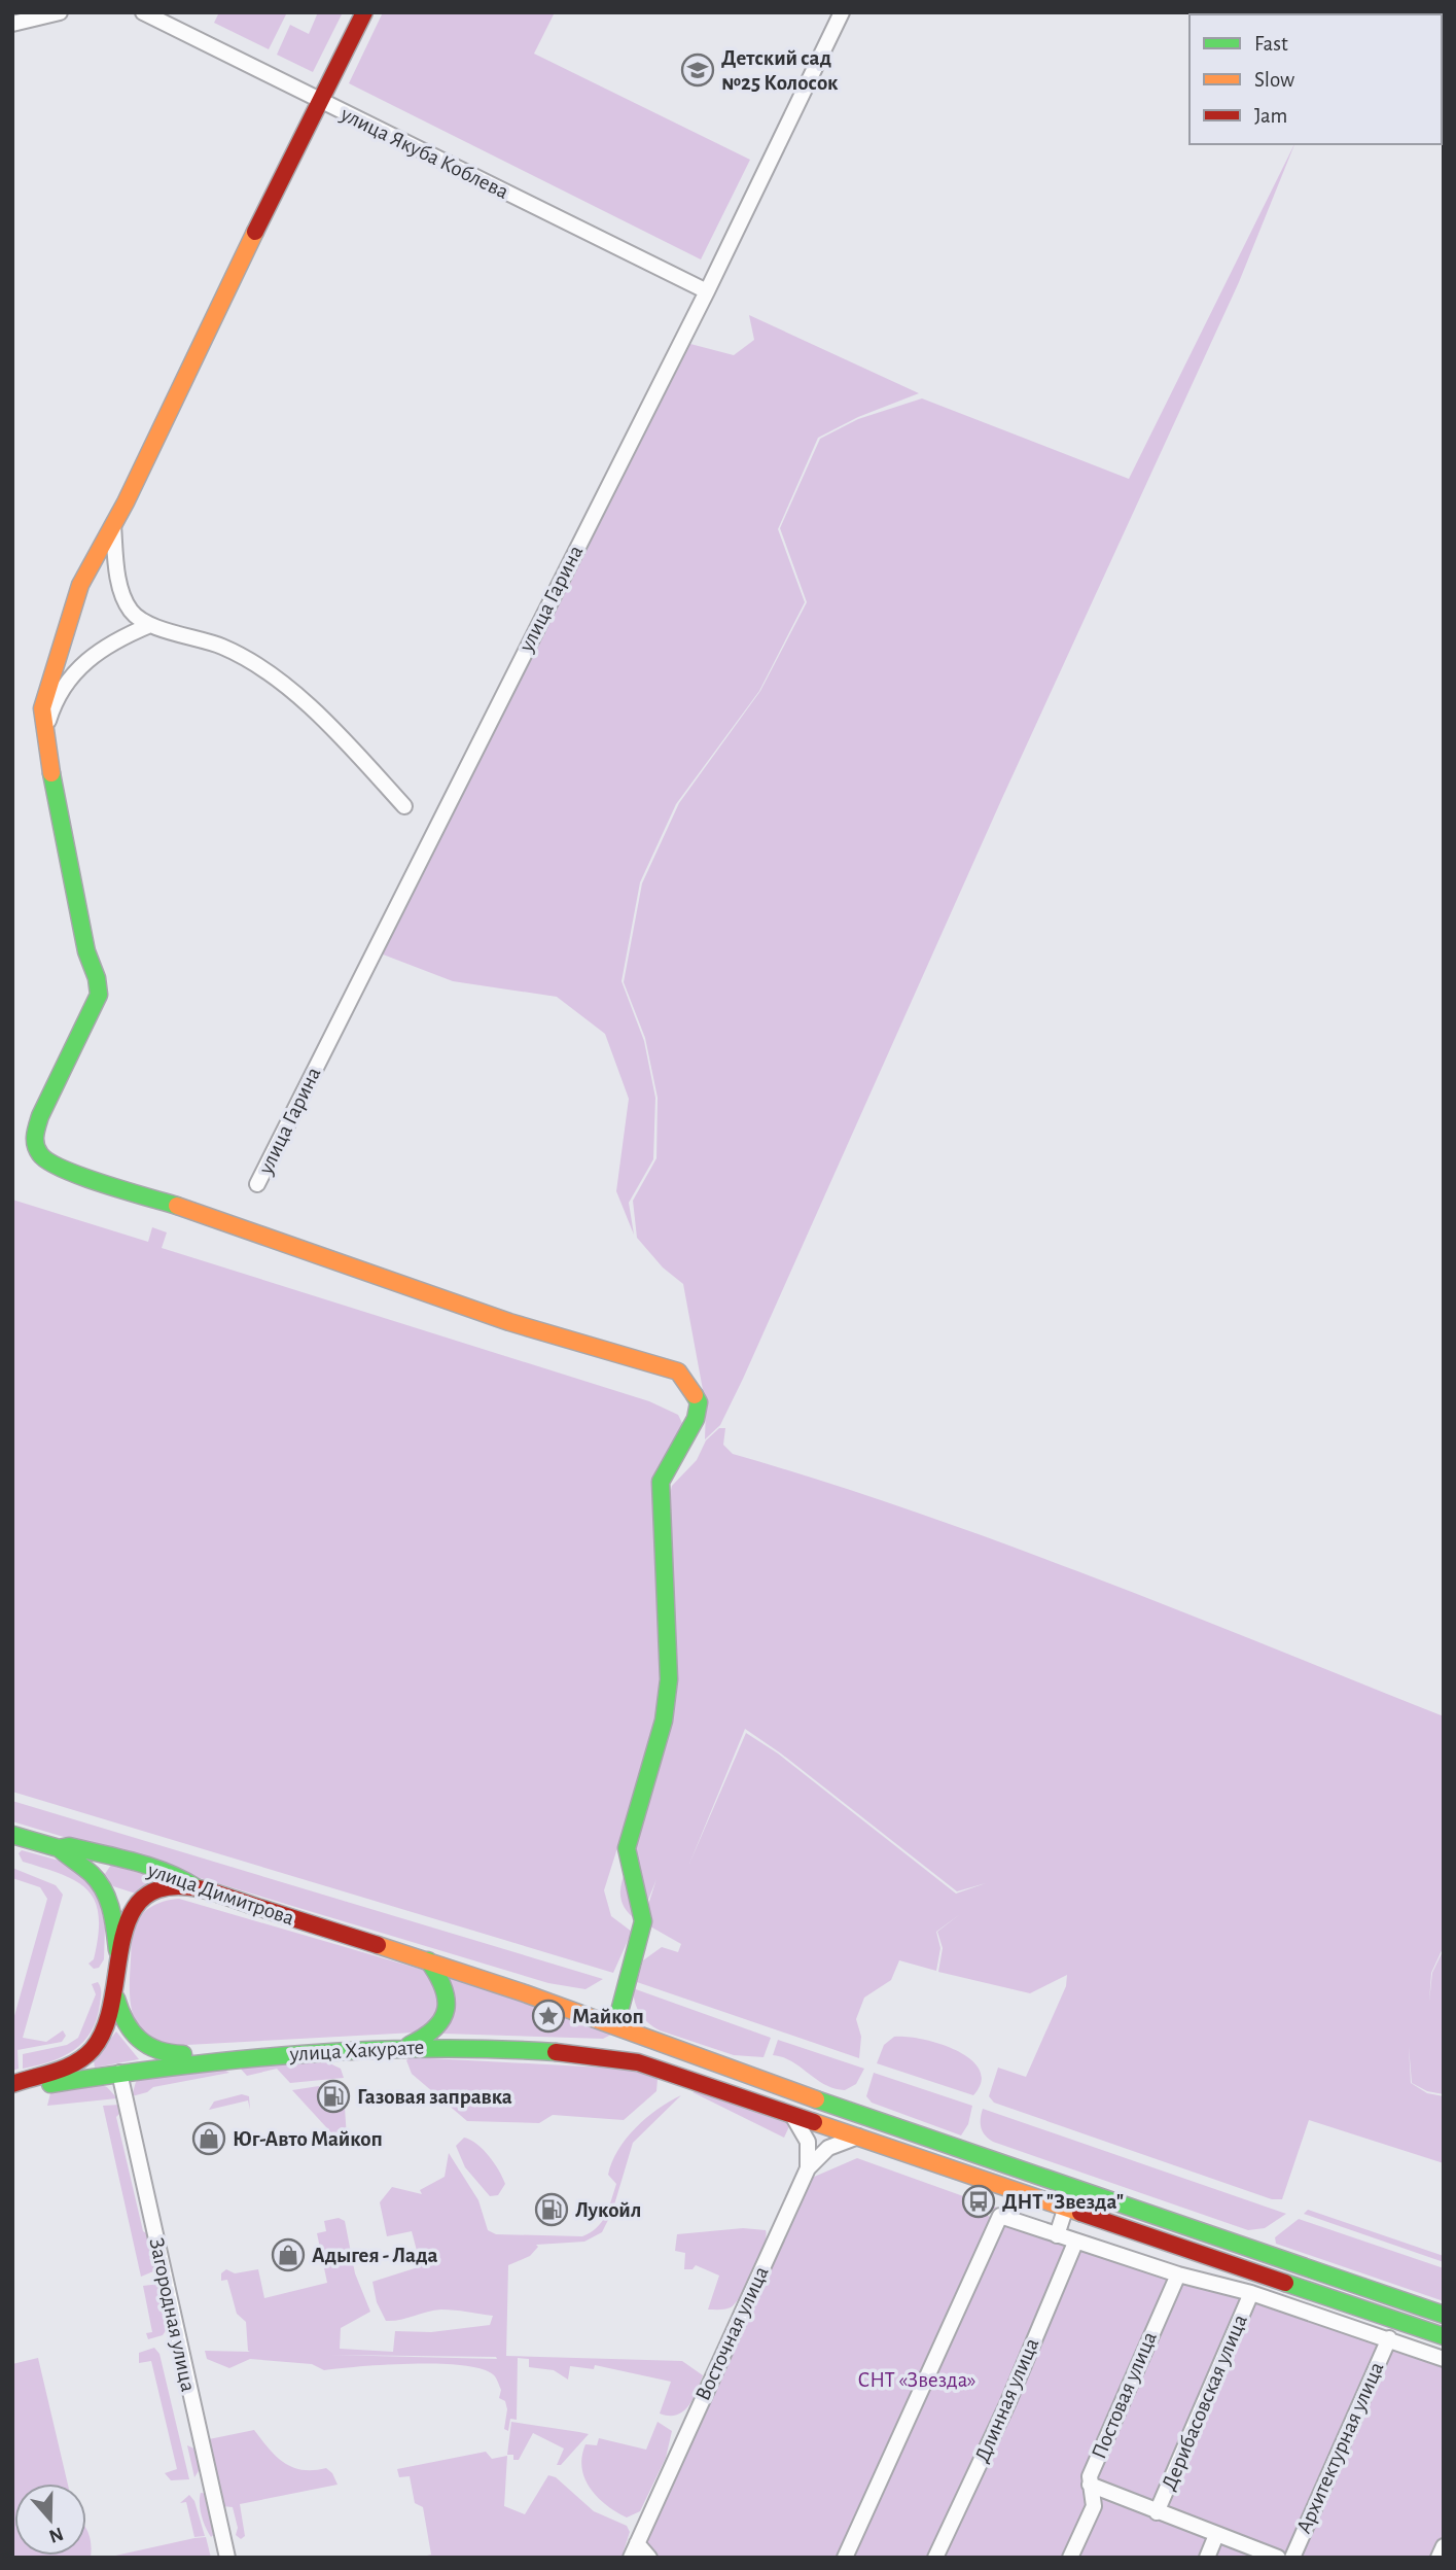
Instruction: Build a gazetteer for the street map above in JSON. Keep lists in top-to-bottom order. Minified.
{"streets":{"main road":["улица Димитрова","улица Хакурате"],"street":["улица Якуба Коблева","улица Гарина","Загородная улица","Восточная улица","Постовая улица","Длинная улица","Дерибасовская улица","Архитектурная улица"]},"crossings":[["улица Якуба Коблева","улица Гарина"],["улица Хакурате","Загородная улица"],["улица Хакурате","Восточная улица"]],"parks":["СНТ «Звезда»"],"places":{"school or university":["Детский сад №25 Колосок"],"place":["Майкоп"],"fuel station":["Газовая заправка","Лукойл"],"shop":["Юг-Авто Майкоп","Адыгея - Лада"],"bus stop":["ДНТ \"Звезда\""]},"legend":["Fast","Slow","Jam"],"north":"bottom"}
